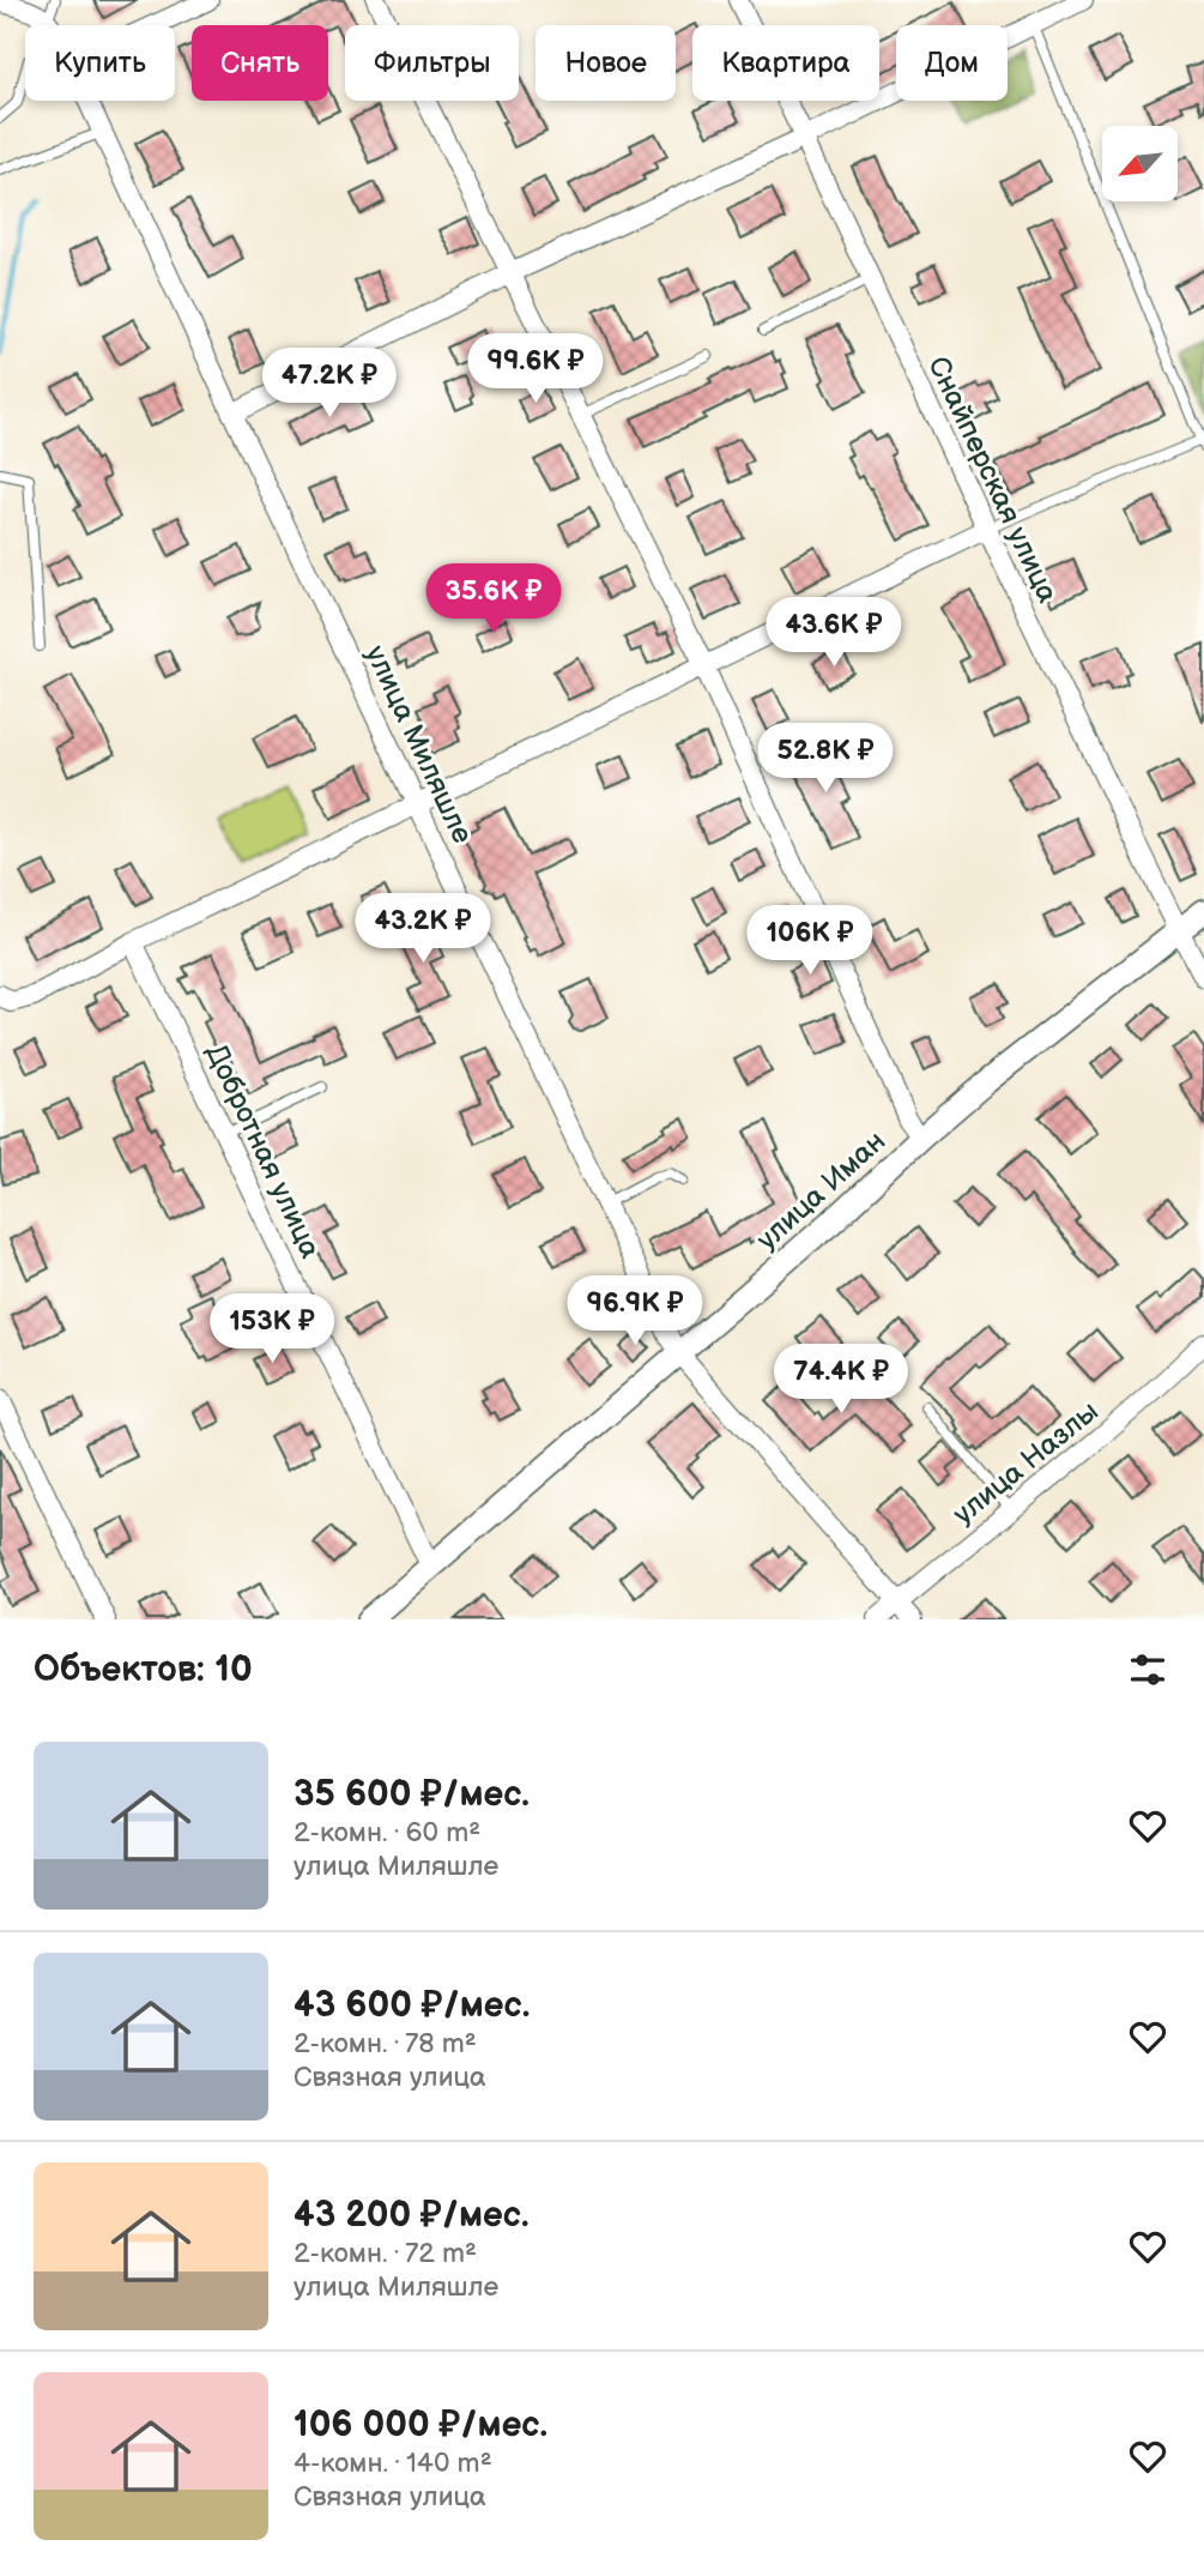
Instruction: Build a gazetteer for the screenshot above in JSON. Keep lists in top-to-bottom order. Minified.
{"streets":{"street":["Снайперская улица","улица Миляшле","Добротная улица","улица Иман","улица Назлы"]},"crossings":[["Снайперская улица","улица Иман"],["улица Миляшле","улица Иман"],["улица Миляшле","улица Назлы"],["Добротная улица","улица Иман"]],"north":"bottom left","page":{"chip":["Купить","Снять","Фильтры","Новое","Квартира","Дом"],"price":["99.6K ₽","47.2K ₽","35.6K ₽","43.6K ₽","52.8K ₽","43.2K ₽","106K ₽","96.9K ₽","153K ₽","74.4K ₽"],"heading":"Объектов: 10","list":[{"name":"35 600 ₽/мес.","note":"2-комн. · 60 m² · улица Миляшле"},{"name":"43 600 ₽/мес.","note":"2-комн. · 78 m² · Связная улица"},{"name":"43 200 ₽/мес.","note":"2-комн. · 72 m² · улица Миляшле"},{"name":"106 000 ₽/мес.","note":"4-комн. · 140 m² · Связная улица"}]}}
